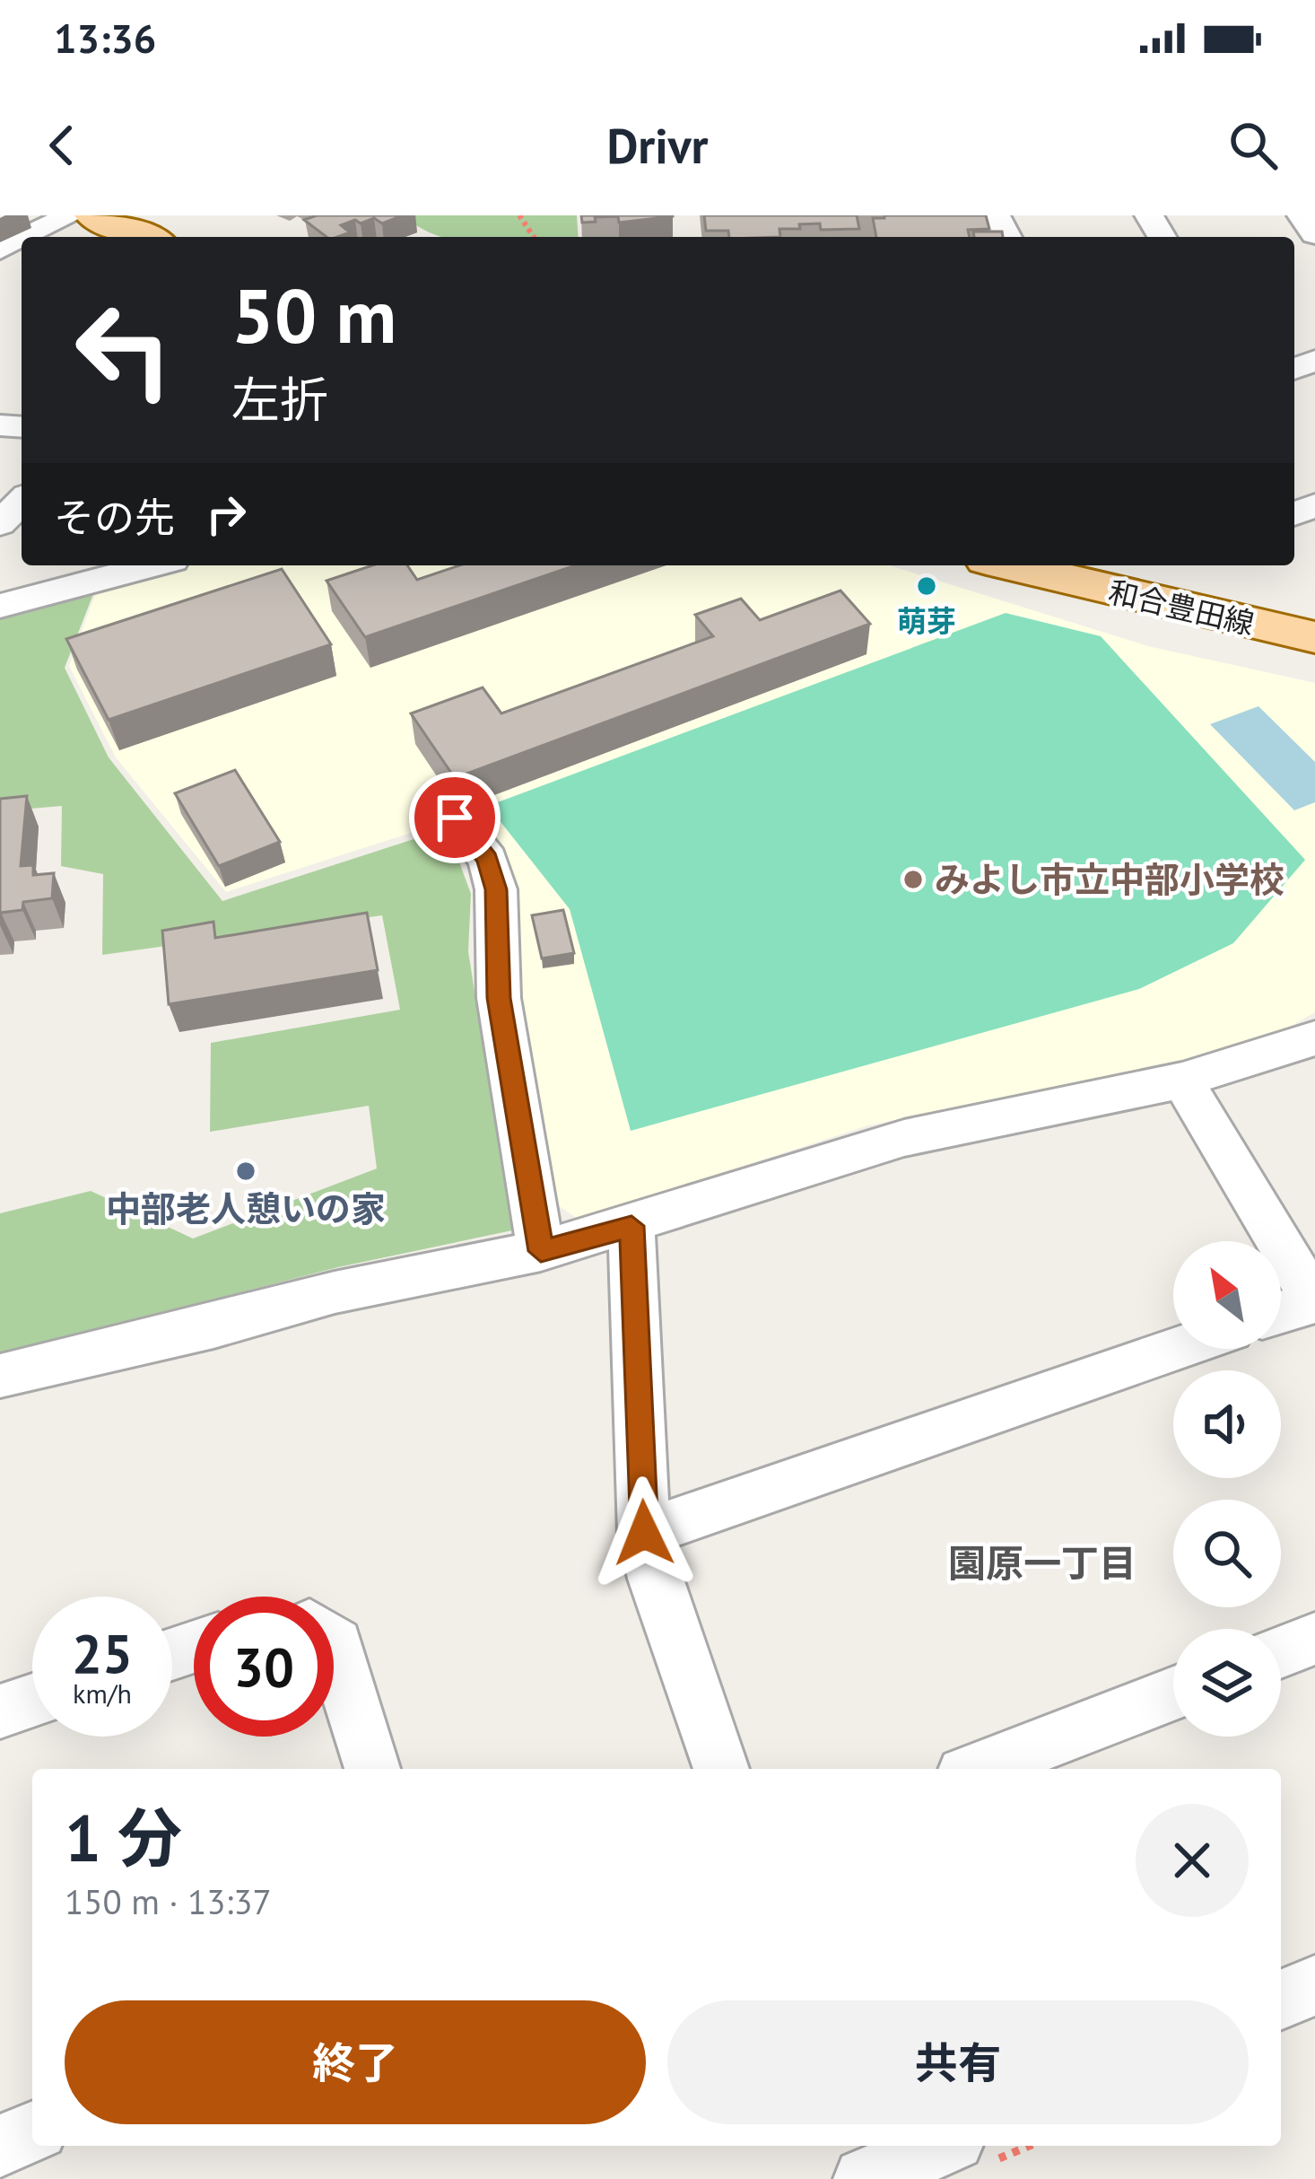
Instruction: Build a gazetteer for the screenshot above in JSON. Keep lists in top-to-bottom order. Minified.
{"streets":{"main road":["和合豊田線"]},"districts":["園原一丁目"],"places":["萌芽","みよし市立中部小学校","中部老人憩いの家"],"north":"top left","page":{"status":"13:36","header":"Drivr","turn":["50 m","左折"],"then":"その先","speed":"25 km/h","limit":"30","heading":["1 分","150 m · 13:37"],"buttons":["終了","共有"]}}
